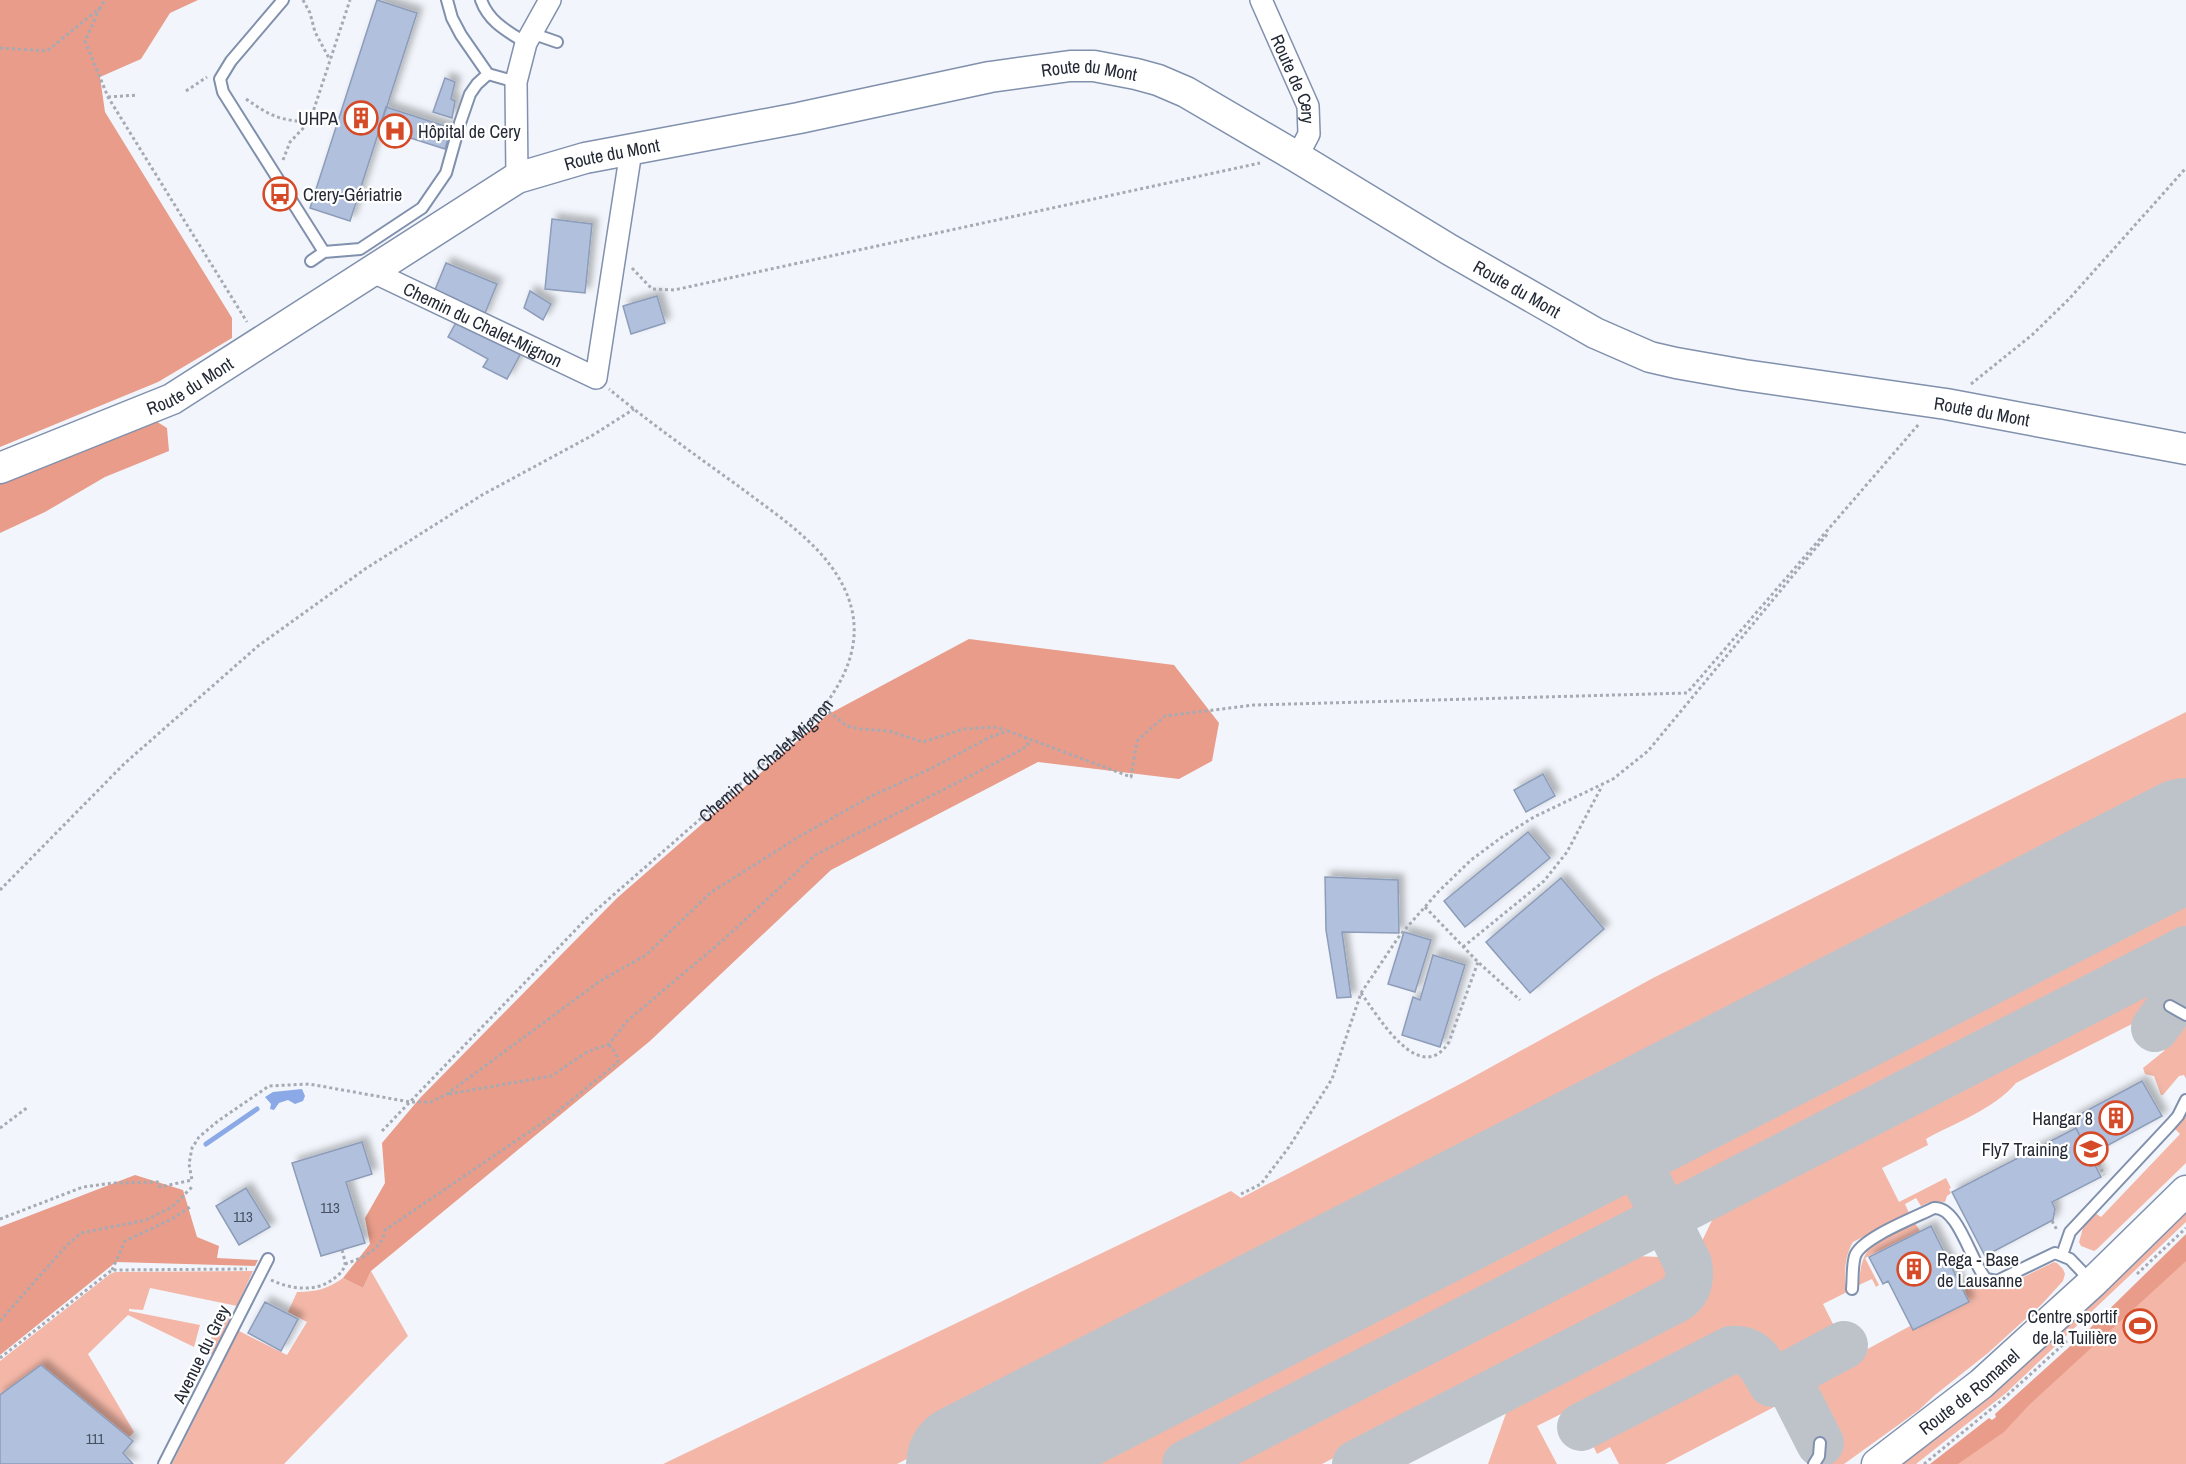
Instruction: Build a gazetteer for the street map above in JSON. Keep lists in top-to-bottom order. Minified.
{"streets":{"main road":["Route du Mont","Route de Romanel"],"street":["Route de Cery","Chemin du Chalet-Mignon"],"lane":["Avenue du Grey"]},"crossings":[["Route du Mont","Route de Cery"],["Route du Mont","Chemin du Chalet-Mignon"]],"places":{"building":["UHPA","Hangar 8","Rega - Base de Lausanne"],"hospital":["Hôpital de Cery"],"bus stop":["Crery-Gériatrie"],"school or university":["Fly7 Training"],"sports":["Centre sportif de la Tuilière"]},"house_numbers":["113","113","111"]}
